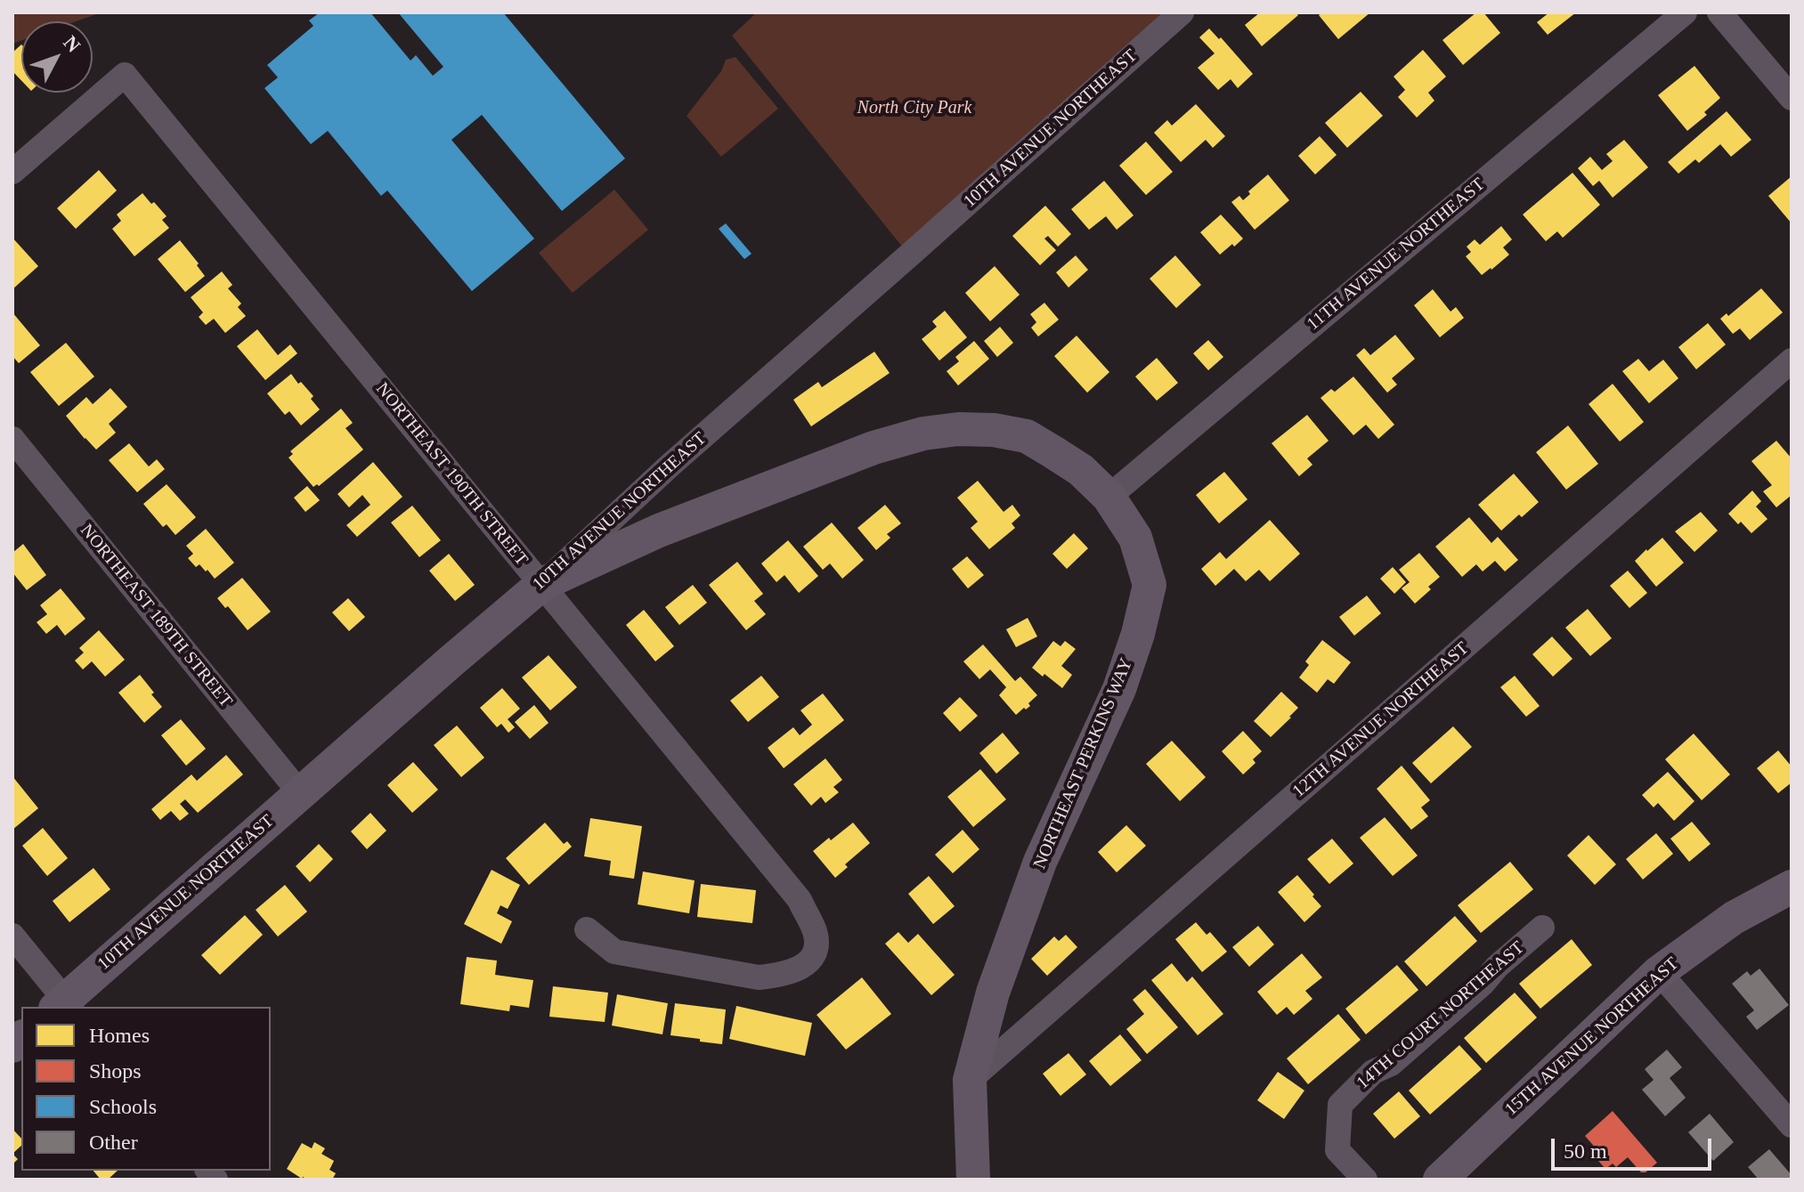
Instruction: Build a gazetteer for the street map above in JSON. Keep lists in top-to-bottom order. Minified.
{"streets":{"main road":["10TH AVENUE NORTHEAST","NORTHEAST PERKINS WAY","15TH AVENUE NORTHEAST"],"street":["11TH AVENUE NORTHEAST","NORTHEAST 190TH STREET","NORTHEAST 189TH STREET","12TH AVENUE NORTHEAST","14TH COURT NORTHEAST"]},"crossings":[["10TH AVENUE NORTHEAST","NORTHEAST 190TH STREET"],["10TH AVENUE NORTHEAST","NORTHEAST 189TH STREET"],["10TH AVENUE NORTHEAST","NORTHEAST PERKINS WAY"],["11TH AVENUE NORTHEAST","NORTHEAST PERKINS WAY"],["NORTHEAST 190TH STREET","NORTHEAST PERKINS WAY"],["12TH AVENUE NORTHEAST","NORTHEAST PERKINS WAY"]],"parks":["North City Park"],"legend":["Homes","Shops","Schools","Other"],"scale_bar":"50 m","north":"top right"}
